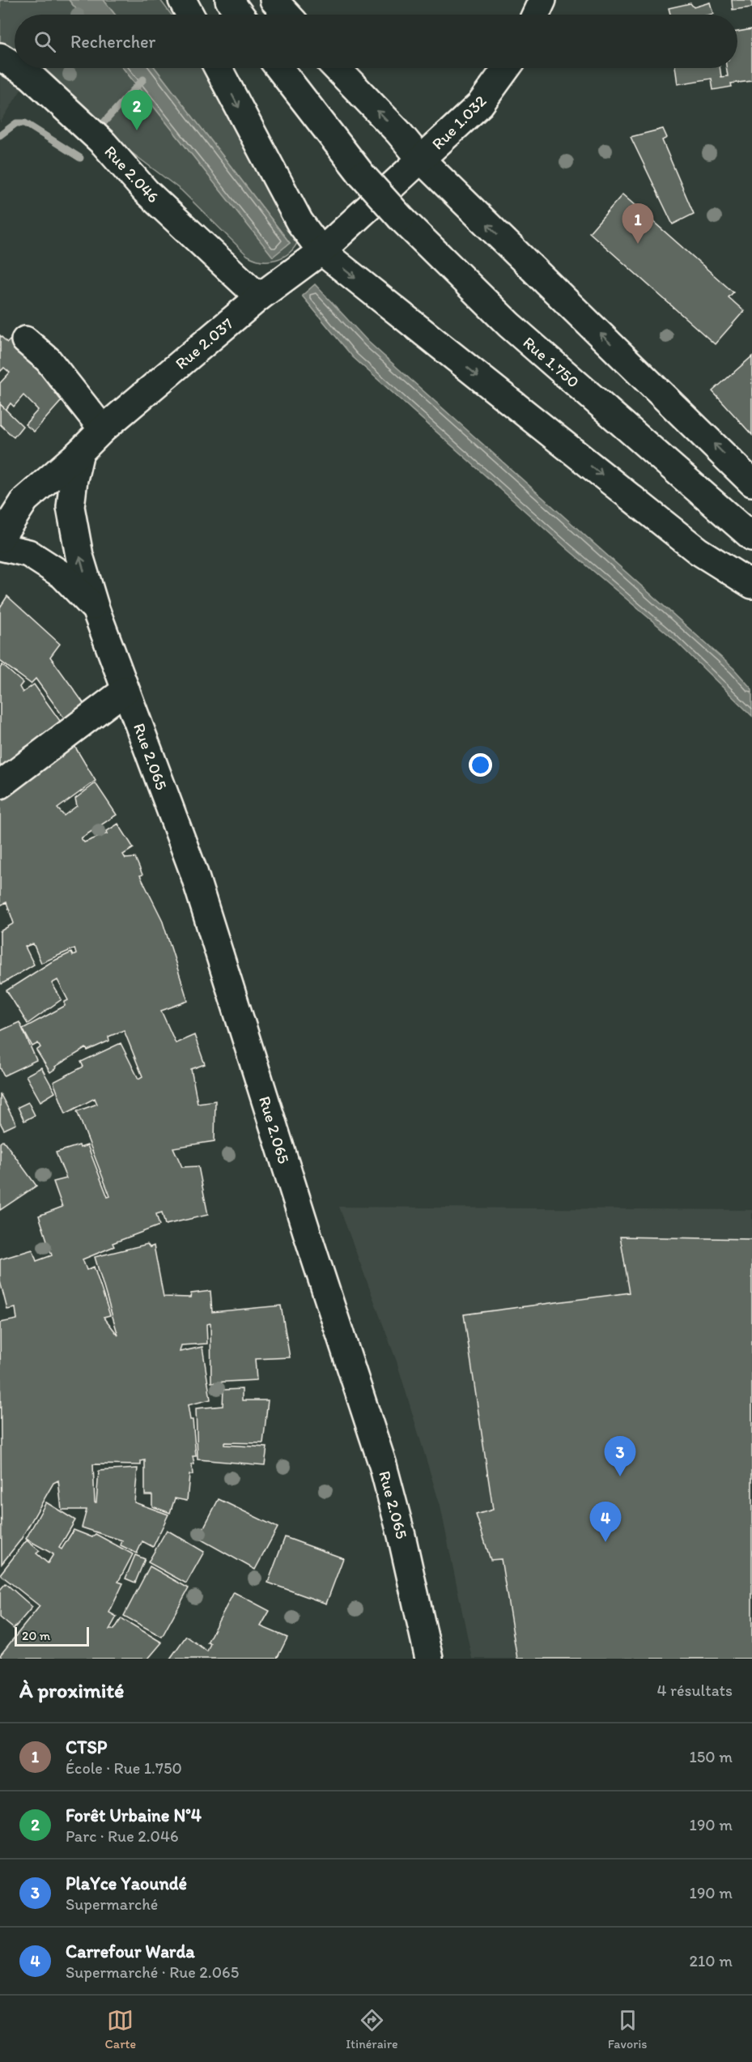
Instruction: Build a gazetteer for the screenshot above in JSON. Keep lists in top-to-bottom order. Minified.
{"streets":{"main road":["Rue 1.032","Rue 2.046","Rue 2.037","Rue 1.750","Rue 2.065"]},"crossings":[["Rue 1.032","Rue 2.037"],["Rue 2.046","Rue 2.037"],["Rue 2.037","Rue 2.065"]],"scale_bar":"20 m","page":{"search":"Rechercher","pins":["2","1","3","4"],"scale":"20 m","heading":["À proximité","4 résultats"],"list":[{"mark":"1","name":"CTSP","note":"École · Rue 1.750","value":"150 m"},{"mark":"2","name":"Forêt Urbaine N°4","note":"Parc · Rue 2.046","value":"190 m"},{"mark":"3","name":"PlaYce Yaoundé","note":"Supermarché","value":"190 m"},{"mark":"4","name":"Carrefour Warda","note":"Supermarché · Rue 2.065","value":"210 m"}],"nav":["Carte","Itinéraire","Favoris"]}}
